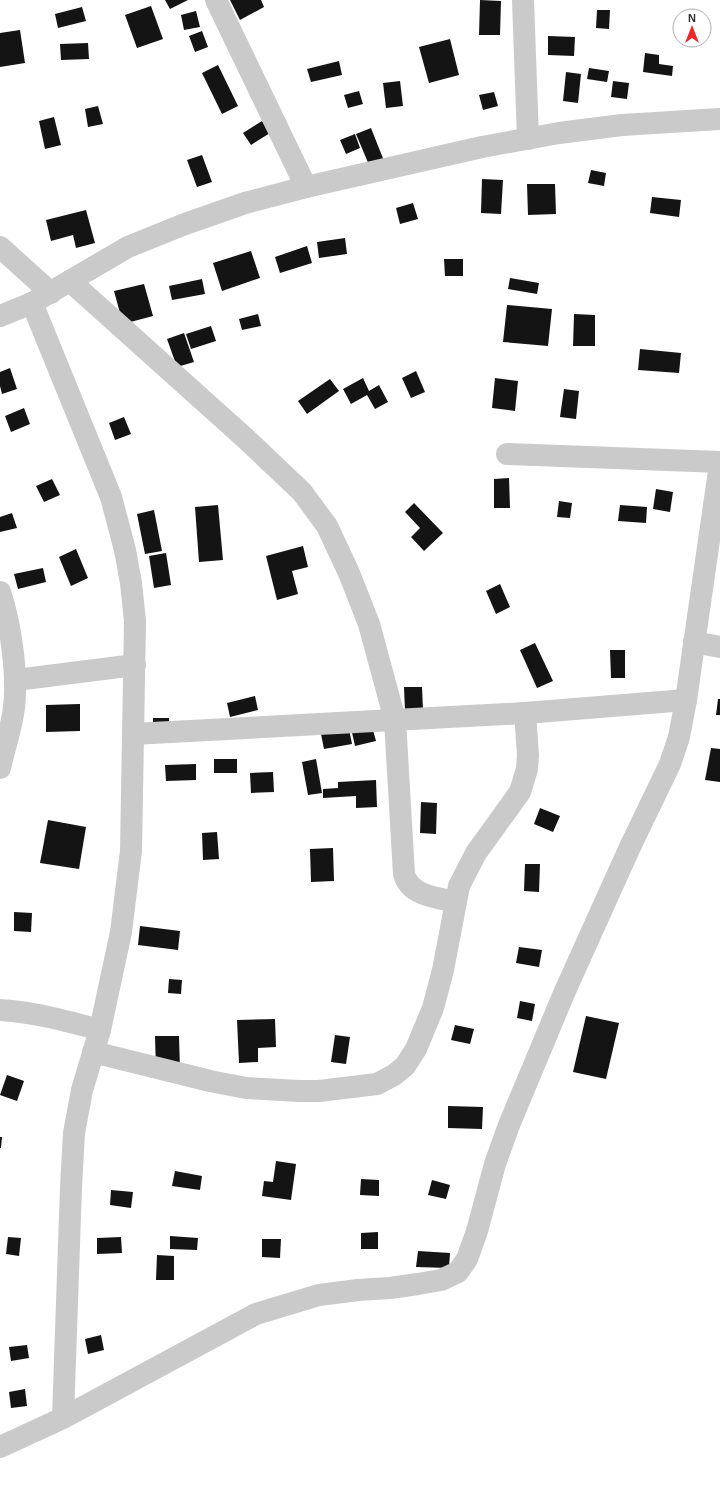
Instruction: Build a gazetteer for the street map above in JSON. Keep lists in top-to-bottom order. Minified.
{"north":"top"}
